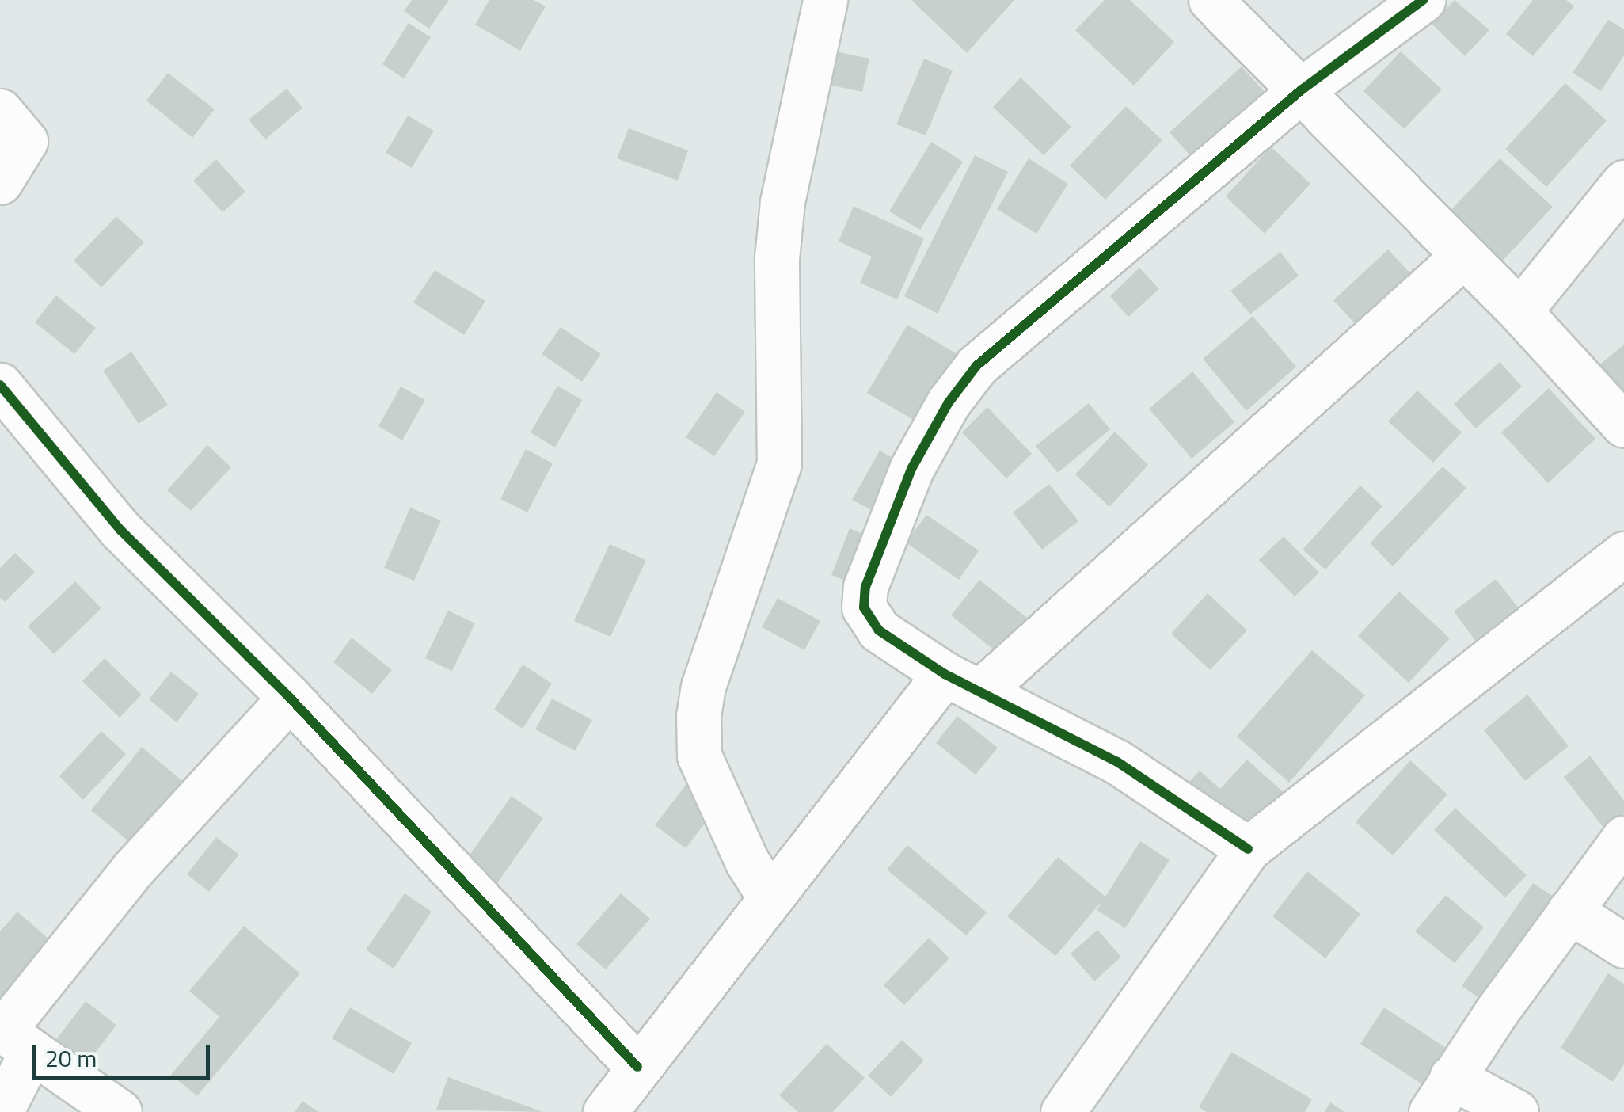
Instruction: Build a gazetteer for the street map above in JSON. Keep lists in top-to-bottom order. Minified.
{"scale_bar":"20 m"}
